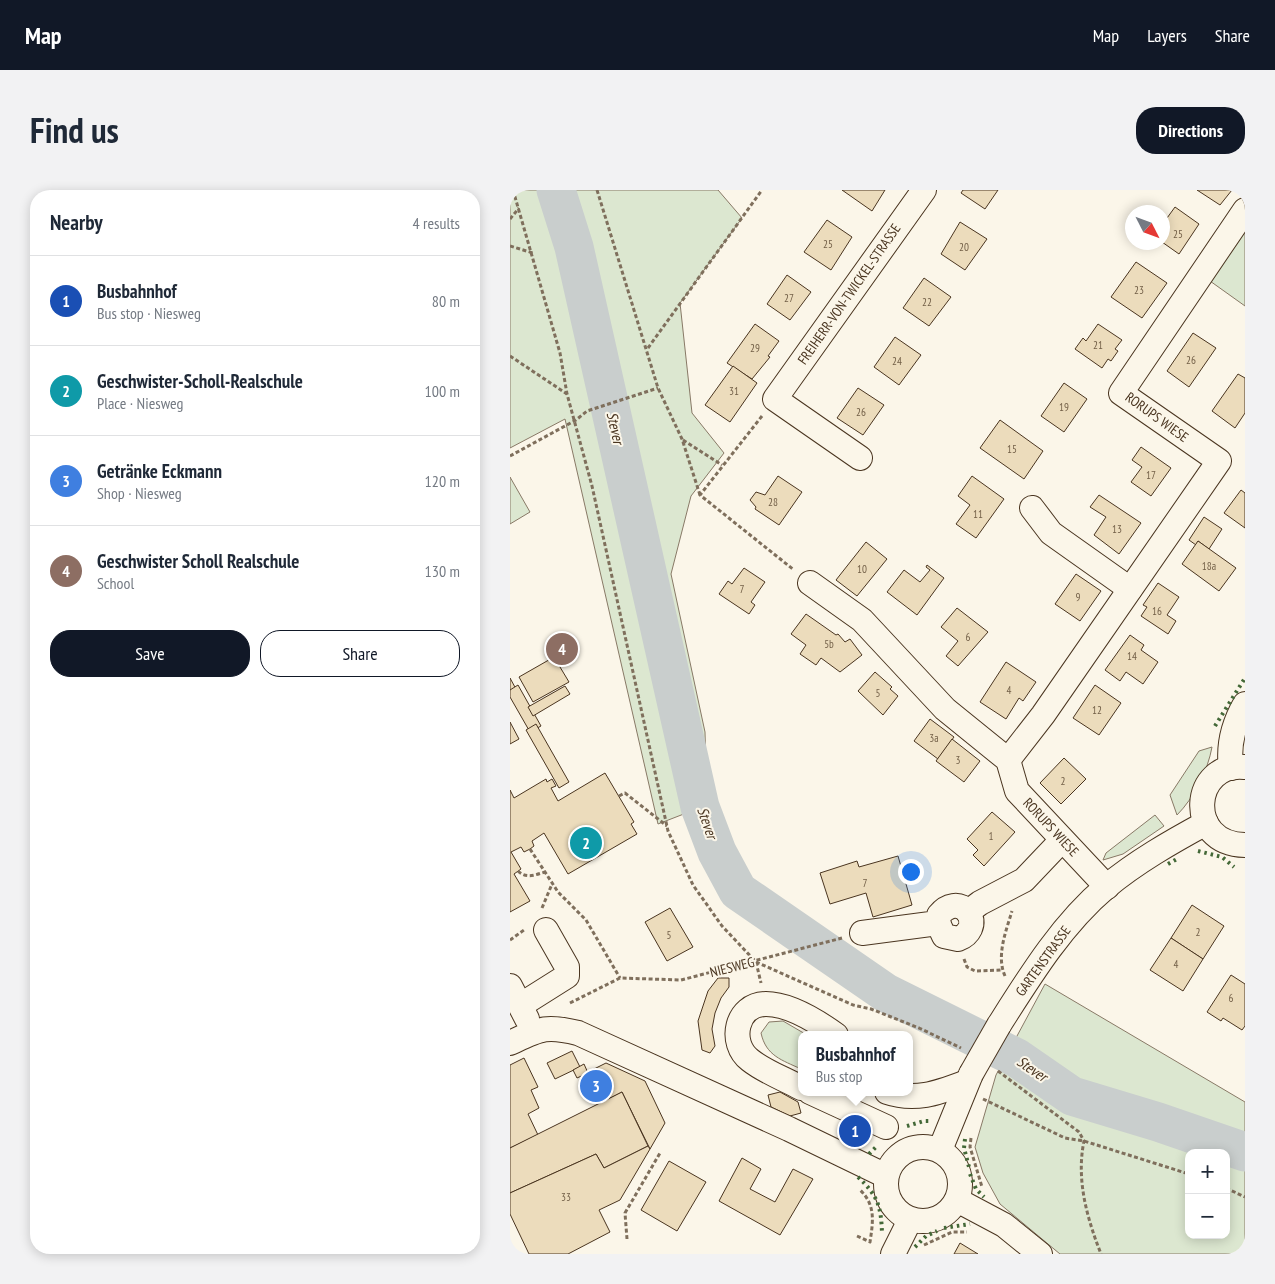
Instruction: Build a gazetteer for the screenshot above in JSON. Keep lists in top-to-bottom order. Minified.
{"streets":{"street":["FREIHERR-VON-TWICKEL-STRASSE","RORUPS WIESE","GARTENSTRASSE"],"path":["NIESWEG"]},"crossings":[["RORUPS WIESE","GARTENSTRASSE"]],"water":["Stever"],"house_numbers":["25","25","20","23","27","22","21","29","26","24","31","19","26","15","17","28","11","13","18a","10","7","9","16","6","5b","14","4","5","12","3a","3","2","1","7","2","5","4","6","33"],"north":"bottom right","page":{"header":"Map","nav":["Map","Layers","Share"],"title":"Find us","buttons":["Directions",["Save","Share"]],"heading":["Nearby","4 results"],"list":[{"mark":"1","name":"Busbahnhof","note":"Bus stop · Niesweg","value":"80 m"},{"mark":"2","name":"Geschwister-Scholl-Realschule","note":"Place · Niesweg","value":"100 m"},{"mark":"3","name":"Getränke Eckmann","note":"Shop · Niesweg","value":"120 m"},{"mark":"4","name":"Geschwister Scholl Realschule","note":"School","value":"130 m"}],"pins":["4","2","3","1"],"popup":["Busbahnhof","Bus stop"],"map_buttons":["+","−"]}}
